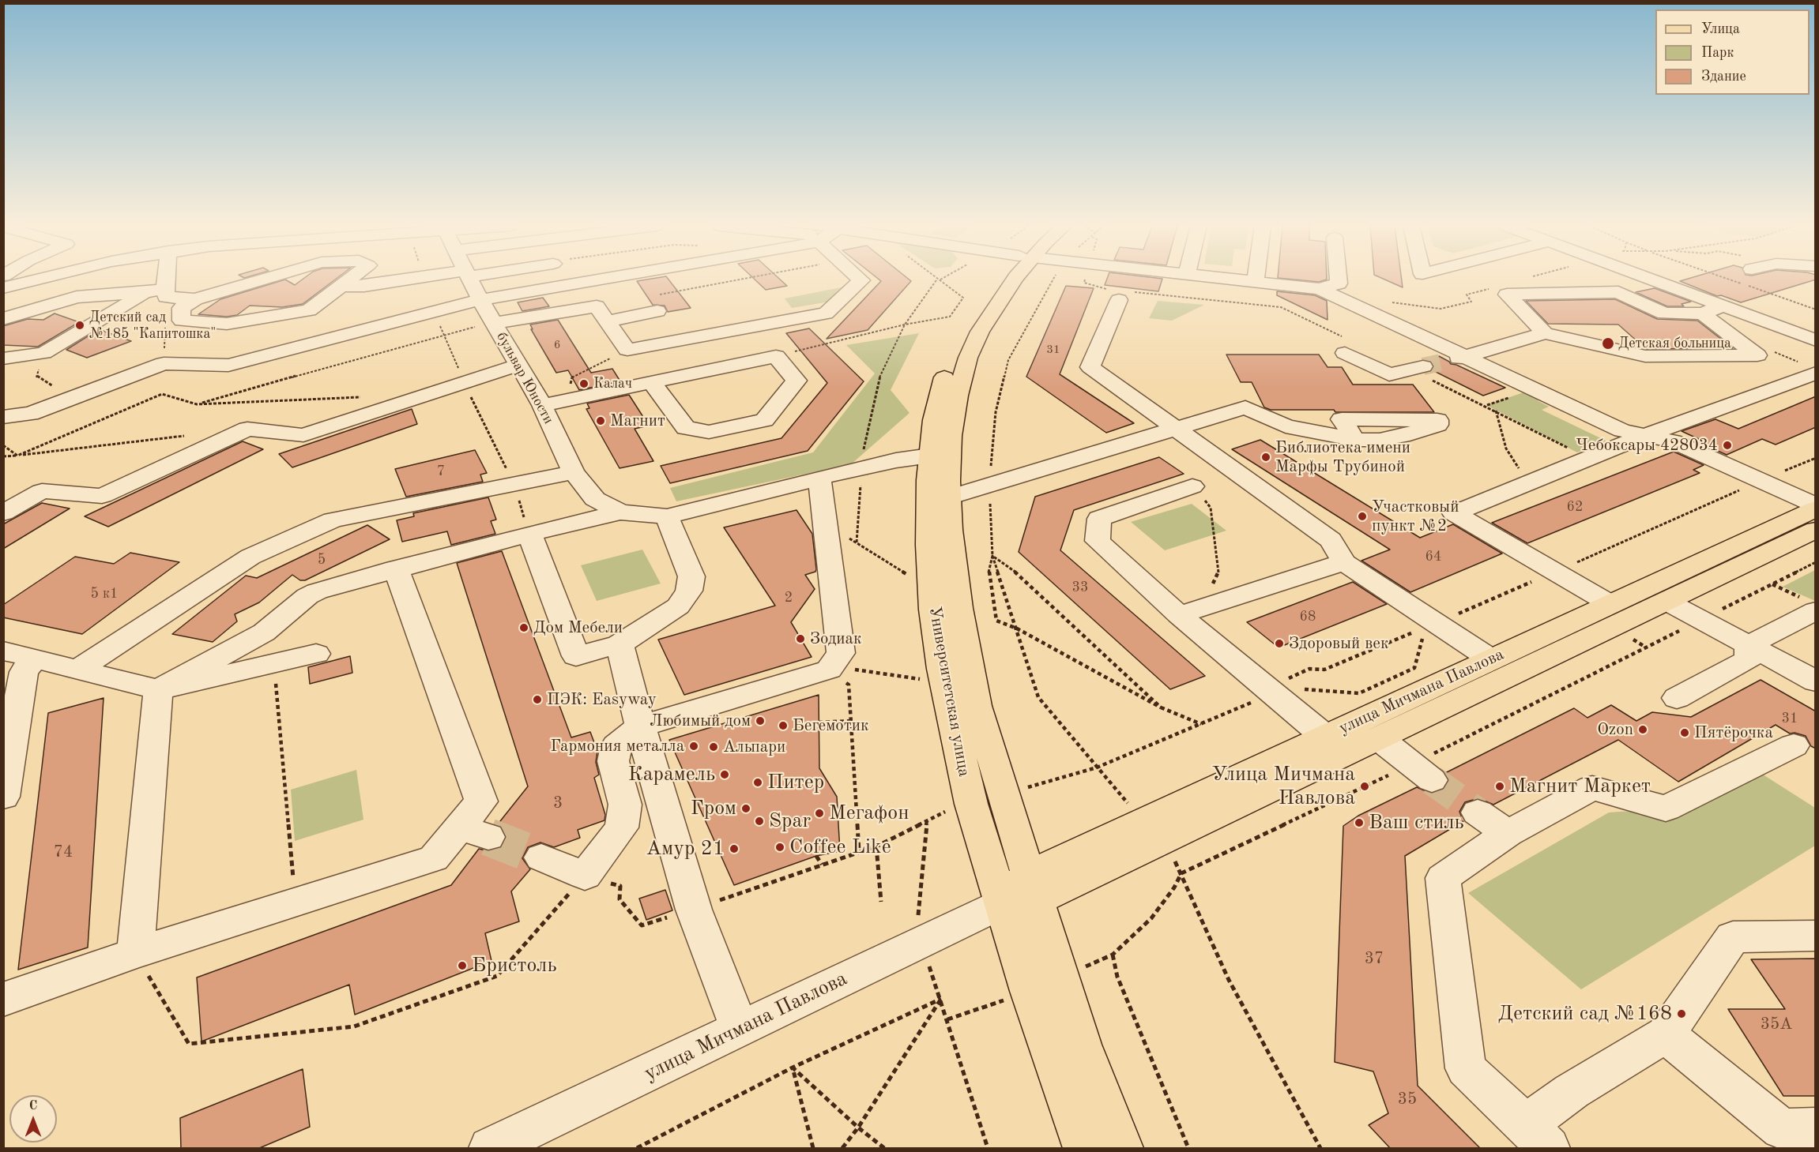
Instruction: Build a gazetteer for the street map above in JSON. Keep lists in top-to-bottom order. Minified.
{"streets":{"main road":["Университетская улица","улица Мичмана Павлова"],"street":["бульвар Юности"]},"crossings":[["Университетская улица","улица Мичмана Павлова"]],"places":["Детский сад №185 \"Капитошка\"","Детская больница","Калач","Магнит","Чебоксары 428034","Библиотека имени Марфы Трубиной","Участковый пункт №2","Дом Мебели","Зодиак","Здоровый век","ПЭК: Easyway","Любимый дом","Бегемотик","Ozon","Пятёрочка","Гармония металла","Альпари","Карамель","Питер","Улица Мичмана Павлова","Магнит Маркет","Гром","Мегафон","Spar","Ваш стиль","Coffee Like","Амур 21","Бристоль","Детский сад №168"],"house_numbers":["6","31","7","62","64","5","33","5 к1","2","68","31","3","74","37","35А","35"],"legend":["Улица","Парк","Здание"],"north":"top"}
